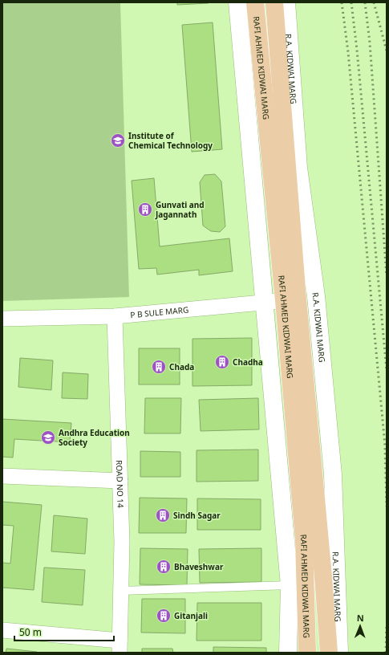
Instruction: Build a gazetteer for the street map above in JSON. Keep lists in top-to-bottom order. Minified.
{"streets":{"main road":["RAFI AHMED KIDWAI MARG"],"street":["R.A. KIDWAI MARG","P B SULE MARG","ROAD NO 14"]},"crossings":[["RAFI AHMED KIDWAI MARG","P B SULE MARG"],["R.A. KIDWAI MARG","P B SULE MARG"],["P B SULE MARG","ROAD NO 14"]],"places":{"school or university":["Institute of Chemical Technology","Andhra Education Society"],"building":["Gunvati and Jagannath","Chadha","Chada","Sindh Sagar","Bhaveshwar","Gitanjali"]},"scale_bar":"50 m","north":"top"}
